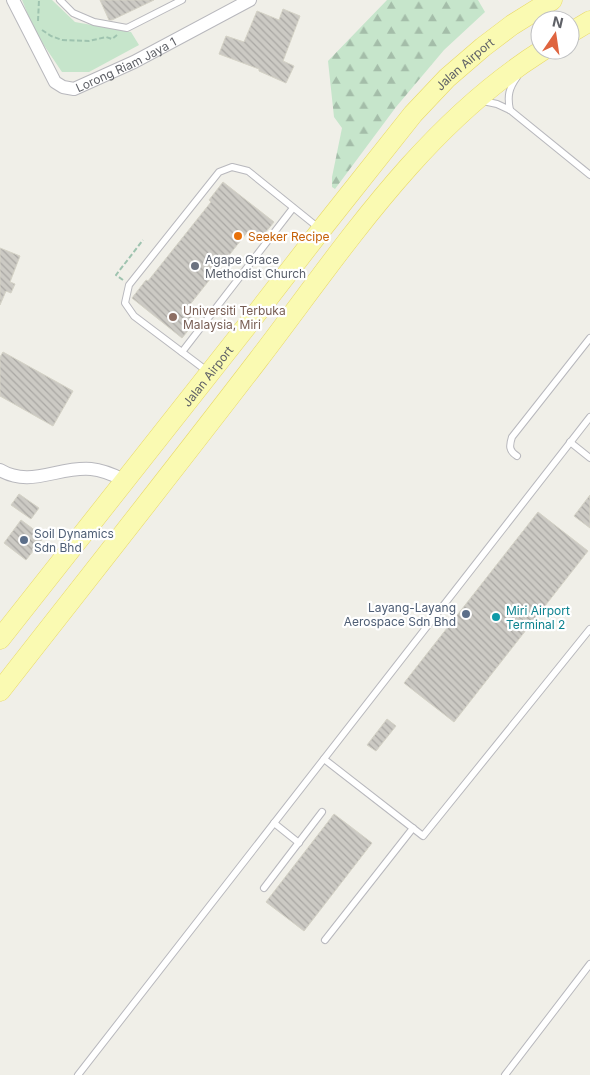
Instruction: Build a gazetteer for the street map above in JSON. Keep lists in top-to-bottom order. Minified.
{"streets":{"main road":["Jalan Airport"],"street":["Lorong Riam Jaya 1"]},"places":["Seeker Recipe","Agape Grace Methodist Church","Universiti Terbuka Malaysia, Miri","Soil Dynamics Sdn Bhd","Layang-Layang Aerospace Sdn Bhd","Miri Airport Terminal 2"],"north":"top"}
